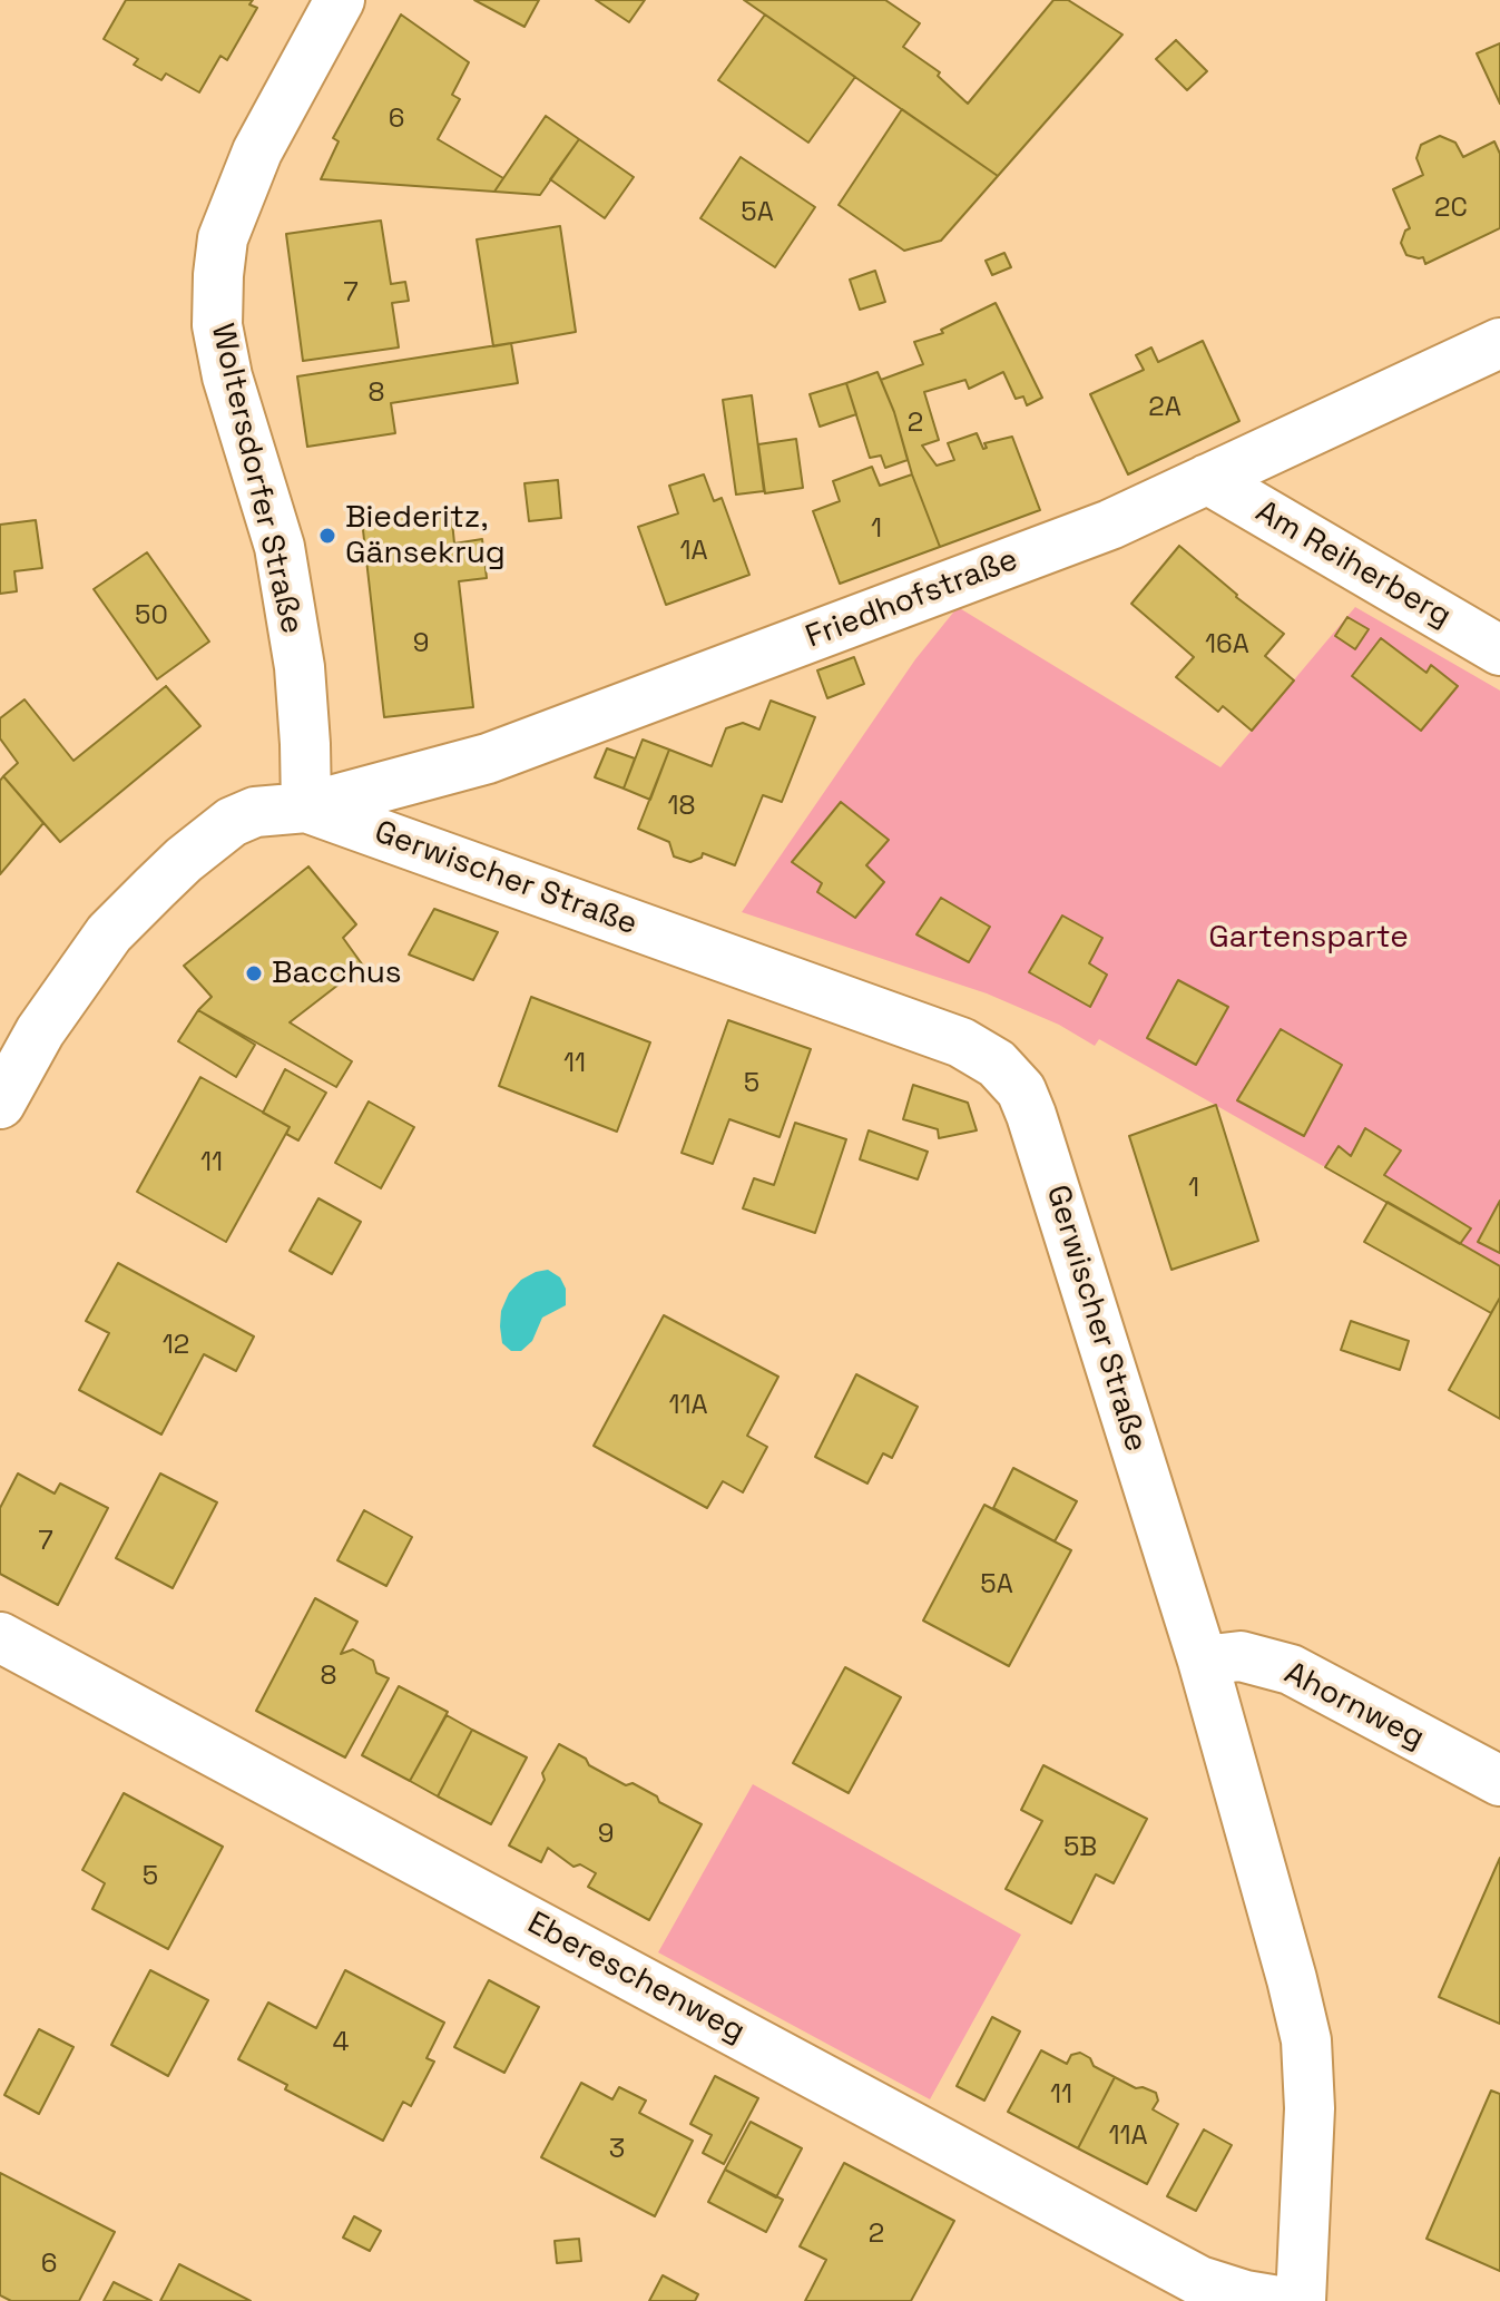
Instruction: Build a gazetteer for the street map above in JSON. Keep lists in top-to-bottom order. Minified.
{"streets":{"street":["Woltersdorfer Straße","Am Reiherberg","Friedhofstraße","Gerwischer Straße","Ahornweg","Ebereschenweg"]},"crossings":[["Woltersdorfer Straße","Friedhofstraße"],["Woltersdorfer Straße","Gerwischer Straße"],["Am Reiherberg","Friedhofstraße"],["Friedhofstraße","Gerwischer Straße"],["Gerwischer Straße","Ahornweg"]],"parks":["Gartensparte"],"places":["Biederitz, Gänsekrug","Bacchus"],"house_numbers":["6","2C","5A","7","8","2A","2","1","1A","50","9","16A","18","11","5","11","1","12","11A","7","5A","8","9","5B","5","4","11","11A","3","2","6"]}
